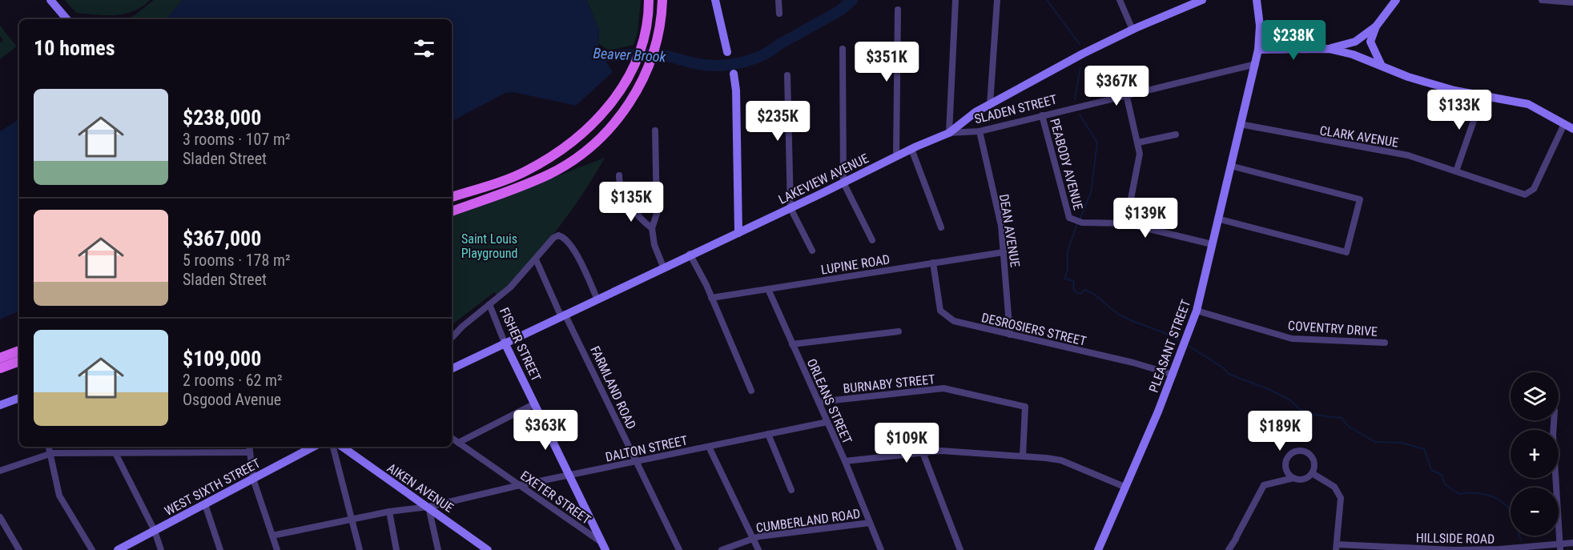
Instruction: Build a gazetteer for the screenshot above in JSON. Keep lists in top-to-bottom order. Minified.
{"streets":{"main road":["LAKEVIEW AVENUE","FISHER STREET","PLEASANT STREET","WEST SIXTH STREET","AIKEN AVENUE"],"street":["SLADEN STREET","CLARK AVENUE","PEABODY AVENUE","DEAN AVENUE","LUPINE ROAD","COVENTRY DRIVE","DESROSIERS STREET","BURNABY STREET","FARMLAND ROAD","ORLEANS STREET","DALTON STREET","EXETER STREET","CUMBERLAND ROAD","HILLSIDE ROAD"]},"crossings":[["SLADEN STREET","PEABODY AVENUE"],["SLADEN STREET","LAKEVIEW AVENUE"],["SLADEN STREET","DEAN AVENUE"],["SLADEN STREET","PLEASANT STREET"],["CLARK AVENUE","PLEASANT STREET"],["PEABODY AVENUE","PLEASANT STREET"],["LAKEVIEW AVENUE","FISHER STREET"],["LAKEVIEW AVENUE","FARMLAND ROAD"],["DEAN AVENUE","LUPINE ROAD"],["DEAN AVENUE","DESROSIERS STREET"],["LUPINE ROAD","DESROSIERS STREET"],["LUPINE ROAD","ORLEANS STREET"],["COVENTRY DRIVE","PLEASANT STREET"],["DESROSIERS STREET","PLEASANT STREET"],["FISHER STREET","DALTON STREET"],["FISHER STREET","EXETER STREET"],["BURNABY STREET","ORLEANS STREET"],["FARMLAND ROAD","DALTON STREET"],["ORLEANS STREET","DALTON STREET"],["ORLEANS STREET","CUMBERLAND ROAD"],["DALTON STREET","AIKEN AVENUE"],["DALTON STREET","EXETER STREET"]],"water":["Beaver Brook"],"parks":["Saint Louis Playground"],"page":{"heading":"10 homes","price":["$238K","$351K","$367K","$133K","$235K","$135K","$139K","$363K","$189K","$109K"],"list":[{"name":"$238,000","note":"3 rooms · 107 m² · Sladen Street"},{"name":"$367,000","note":"5 rooms · 178 m² · Sladen Street"},{"name":"$109,000","note":"2 rooms · 62 m² · Osgood Avenue"}],"map_buttons":["+","−"]}}
